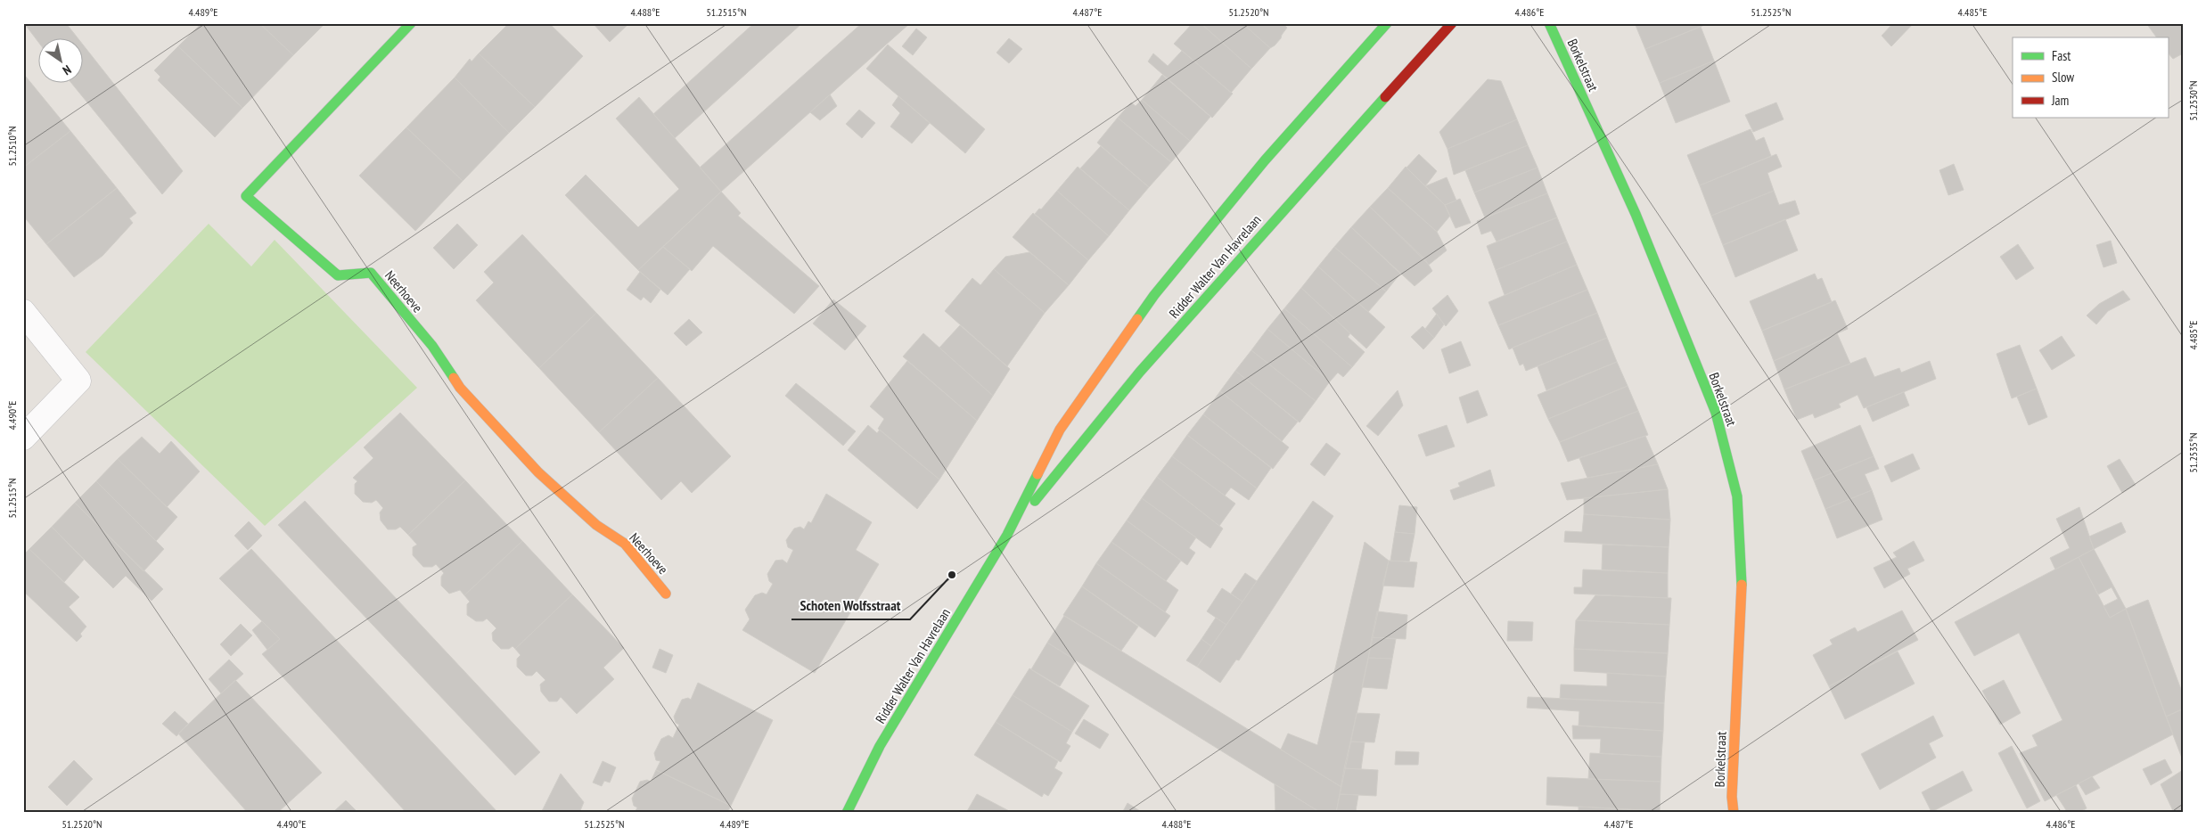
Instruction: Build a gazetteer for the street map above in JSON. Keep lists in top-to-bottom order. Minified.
{"streets":{"street":["Borkelstraat","Ridder Walter Van Havrelaan","Neerhoeve"]},"places":["Schoten Wolfsstraat"],"legend":["Fast","Slow","Jam"],"north":"bottom right","coordinates":["4.489°E","4.488°E","51.2515°N","4.487°E","51.2520°N","4.486°E","51.2525°N","4.485°E","51.2530°N","51.2510°N","4.490°E","51.2535°N"]}
